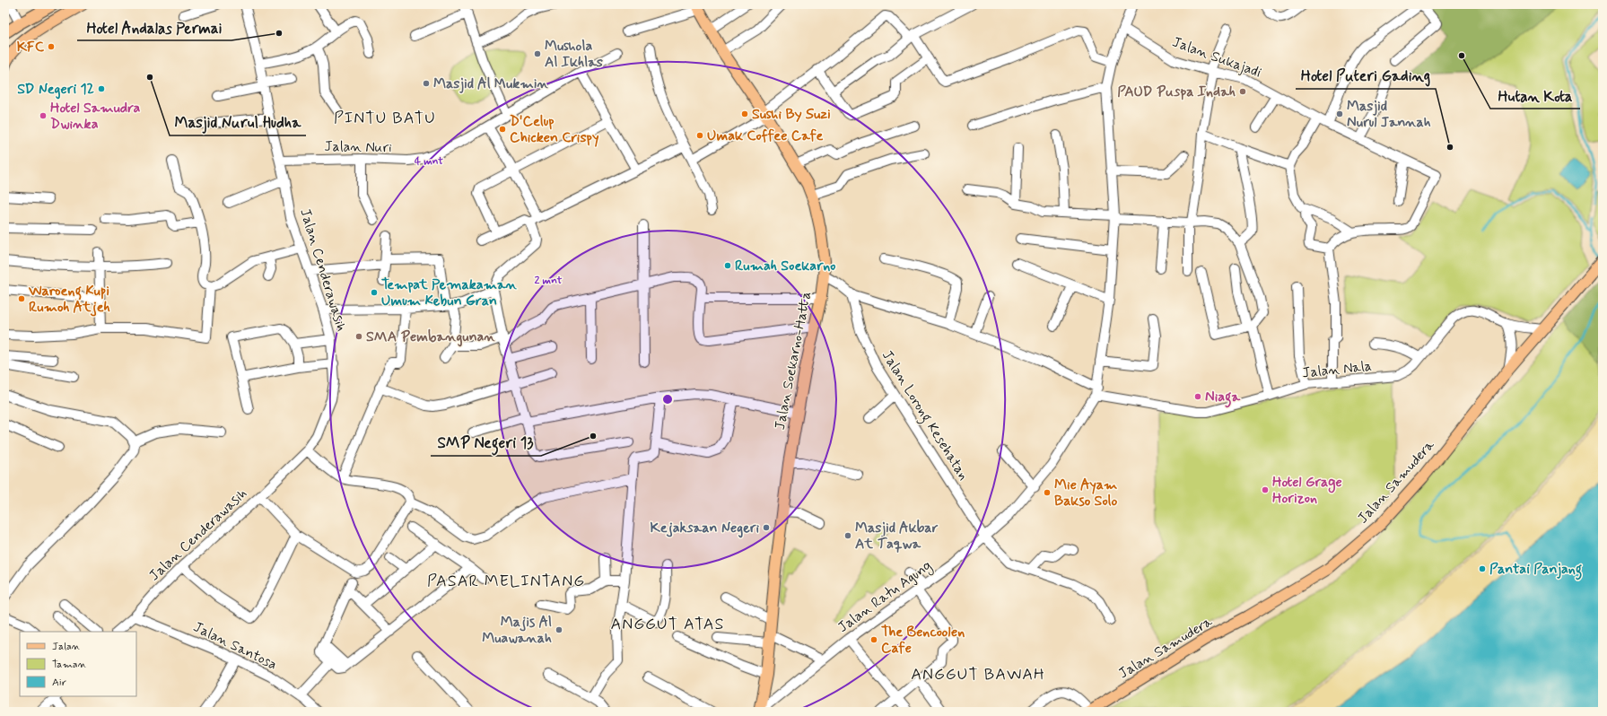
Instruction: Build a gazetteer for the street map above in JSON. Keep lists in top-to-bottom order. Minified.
{"streets":{"main road":["Jalan Soekarno-Hatta","Jalan Samudera"],"street":["Jalan Sukajadi","Jalan Nuri","Jalan Cenderawasih","Jalan Nala","Jalan Lorong Kesehatan","Jalan Ratu Agung","Jalan Santosa"]},"crossings":[["Jalan Nuri","Jalan Cenderawasih"],["Jalan Cenderawasih","Jalan Santosa"],["Jalan Soekarno-Hatta","Jalan Ratu Agung"],["Jalan Nala","Jalan Lorong Kesehatan"],["Jalan Nala","Jalan Ratu Agung"],["Jalan Lorong Kesehatan","Jalan Ratu Agung"]],"districts":["PINTU BATU","PASAR MELINTANG","ANGGUT ATAS","ANGGUT BAWAH"],"places":["Hotel Andalas Permai","KFC","Mushola Al Ikhlas","Hutan Kota","Masjid Nurul Hudha","Masjid Al Mukmin","SD Negeri 12","PAUD Puspa Indah","Sushi By Suzi","Masjid Nurul Jannah","Hotel Samudra Dwinka","D'Celup Chicken Crispy","Umak Coffee Cafe","Hotel Puteri Gading","Rumah Soekarno","Tempat Pemakaman Umum Kebun Gran","Waroeng Kupi Rumoh Atjeh","SMA Pembangunan","Niaga","SMP Negeri 13","Hotel Grage Horizon","Mie Ayam Bakso Solo","Kejaksaan Negeri","Masjid Akbar At Taqwa","Pantai Panjang","Majis Al Muawanah","The Bencoolen Cafe"],"legend":["Jalan","Taman","Air"],"rings":["4 mnt","2 mnt"]}
